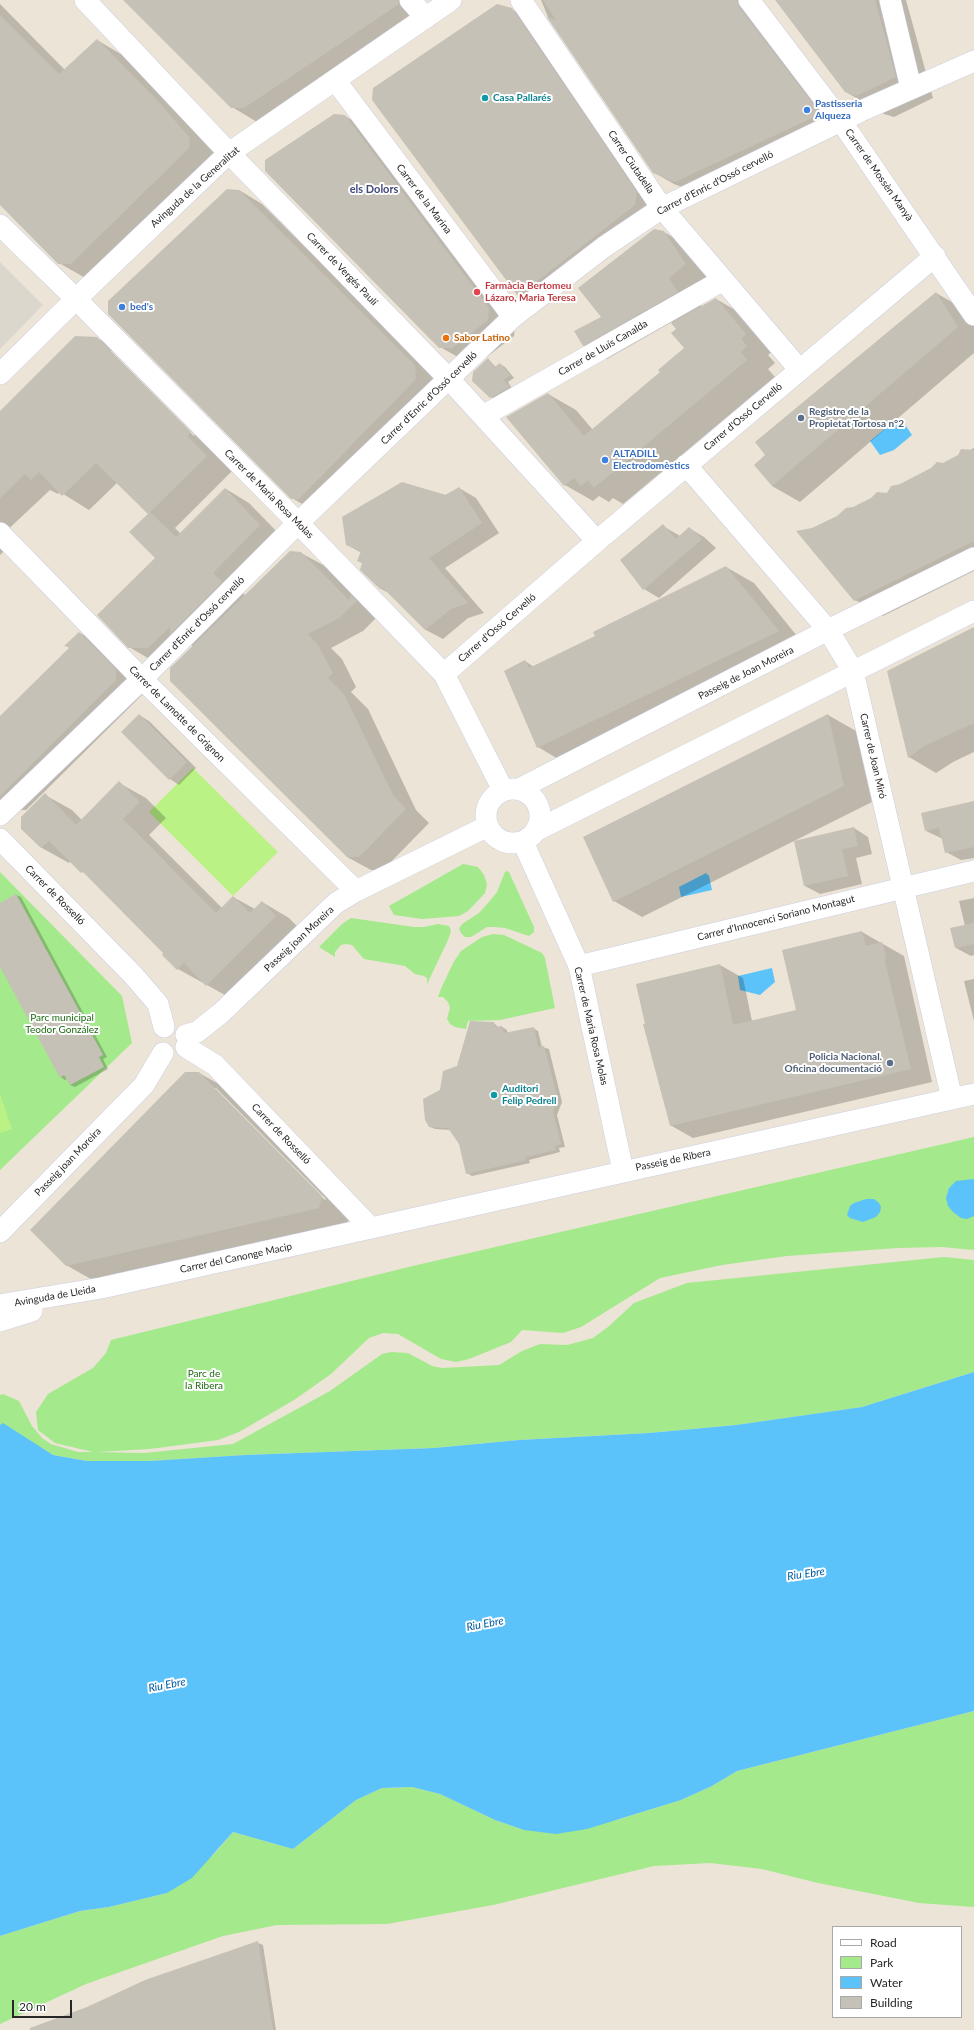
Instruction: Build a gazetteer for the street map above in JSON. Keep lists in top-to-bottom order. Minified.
{"streets":{"street":["Carrer Ciutadella","Carrer de Mossèn Manyà","Carrer d'Enric d'Ossó cervelló","Avinguda de la Generalitat","Carrer de la Marina","Carrer de Vergés Paulí","Carrer de Lluís Canalda","Carrer d'Ossó Cervelló","Carrer de Maria Rosa Molas","Passeig de Joan Moreira","Carrer de Lamotte de Grignon","Carrer de Joan Miró","Carrer de Rosselló","Carrer d'Innocenci Soriano Montagut","Passeig joan Moreira","Passeig de Ribera","Carrer del Canonge Macip","Avinguda de Lleida"]},"crossings":[["Carrer Ciutadella","Carrer d'Enric d'Ossó cervelló"],["Carrer Ciutadella","Carrer de Lluís Canalda"],["Carrer Ciutadella","Carrer d'Ossó Cervelló"],["Carrer de Mossèn Manyà","Carrer d'Enric d'Ossó cervelló"],["Carrer de Mossèn Manyà","Carrer d'Ossó Cervelló"],["Carrer d'Enric d'Ossó cervelló","Carrer de la Marina"],["Carrer d'Enric d'Ossó cervelló","Carrer de Vergés Paulí"],["Carrer d'Enric d'Ossó cervelló","Carrer de Maria Rosa Molas"],["Carrer d'Enric d'Ossó cervelló","Carrer de Lamotte de Grignon"],["Avinguda de la Generalitat","Carrer de la Marina"],["Avinguda de la Generalitat","Carrer de Vergés Paulí"],["Avinguda de la Generalitat","Carrer de Maria Rosa Molas"],["Carrer de Vergés Paulí","Carrer de Lluís Canalda"],["Carrer de Vergés Paulí","Carrer d'Ossó Cervelló"],["Carrer d'Ossó Cervelló","Carrer de Maria Rosa Molas"],["Carrer d'Ossó Cervelló","Carrer de Joan Miró"],["Carrer de Maria Rosa Molas","Passeig de Joan Moreira"],["Carrer de Maria Rosa Molas","Carrer d'Innocenci Soriano Montagut"],["Carrer de Maria Rosa Molas","Passeig joan Moreira"],["Carrer de Maria Rosa Molas","Passeig de Ribera"],["Passeig de Joan Moreira","Carrer de Joan Miró"],["Passeig de Joan Moreira","Passeig joan Moreira"],["Carrer de Lamotte de Grignon","Passeig joan Moreira"],["Carrer de Joan Miró","Carrer d'Innocenci Soriano Montagut"],["Carrer de Joan Miró","Passeig de Ribera"],["Carrer de Rosselló","Passeig joan Moreira"],["Carrer de Rosselló","Passeig de Ribera"],["Carrer de Rosselló","Carrer del Canonge Macip"],["Passeig de Ribera","Carrer del Canonge Macip"],["Carrer del Canonge Macip","Avinguda de Lleida"]],"districts":["els Dolors"],"water":["Riu Ebre"],"parks":["Parc municipal Teodor González","Parc de la Ribera"],"places":["Casa Pallarés","Pastisseria Alqueza","Farmàcia Bertomeu Lázaro, Maria Teresa","bed's","Sabor Latino","Registre de la Propietat Tortosa n°2","ALTADILL Electrodomèstics","Policia Nacional. Oficina documentació","Auditori Felip Pedrell"],"legend":["Road","Park","Water","Building"],"scale_bar":"20 m"}
